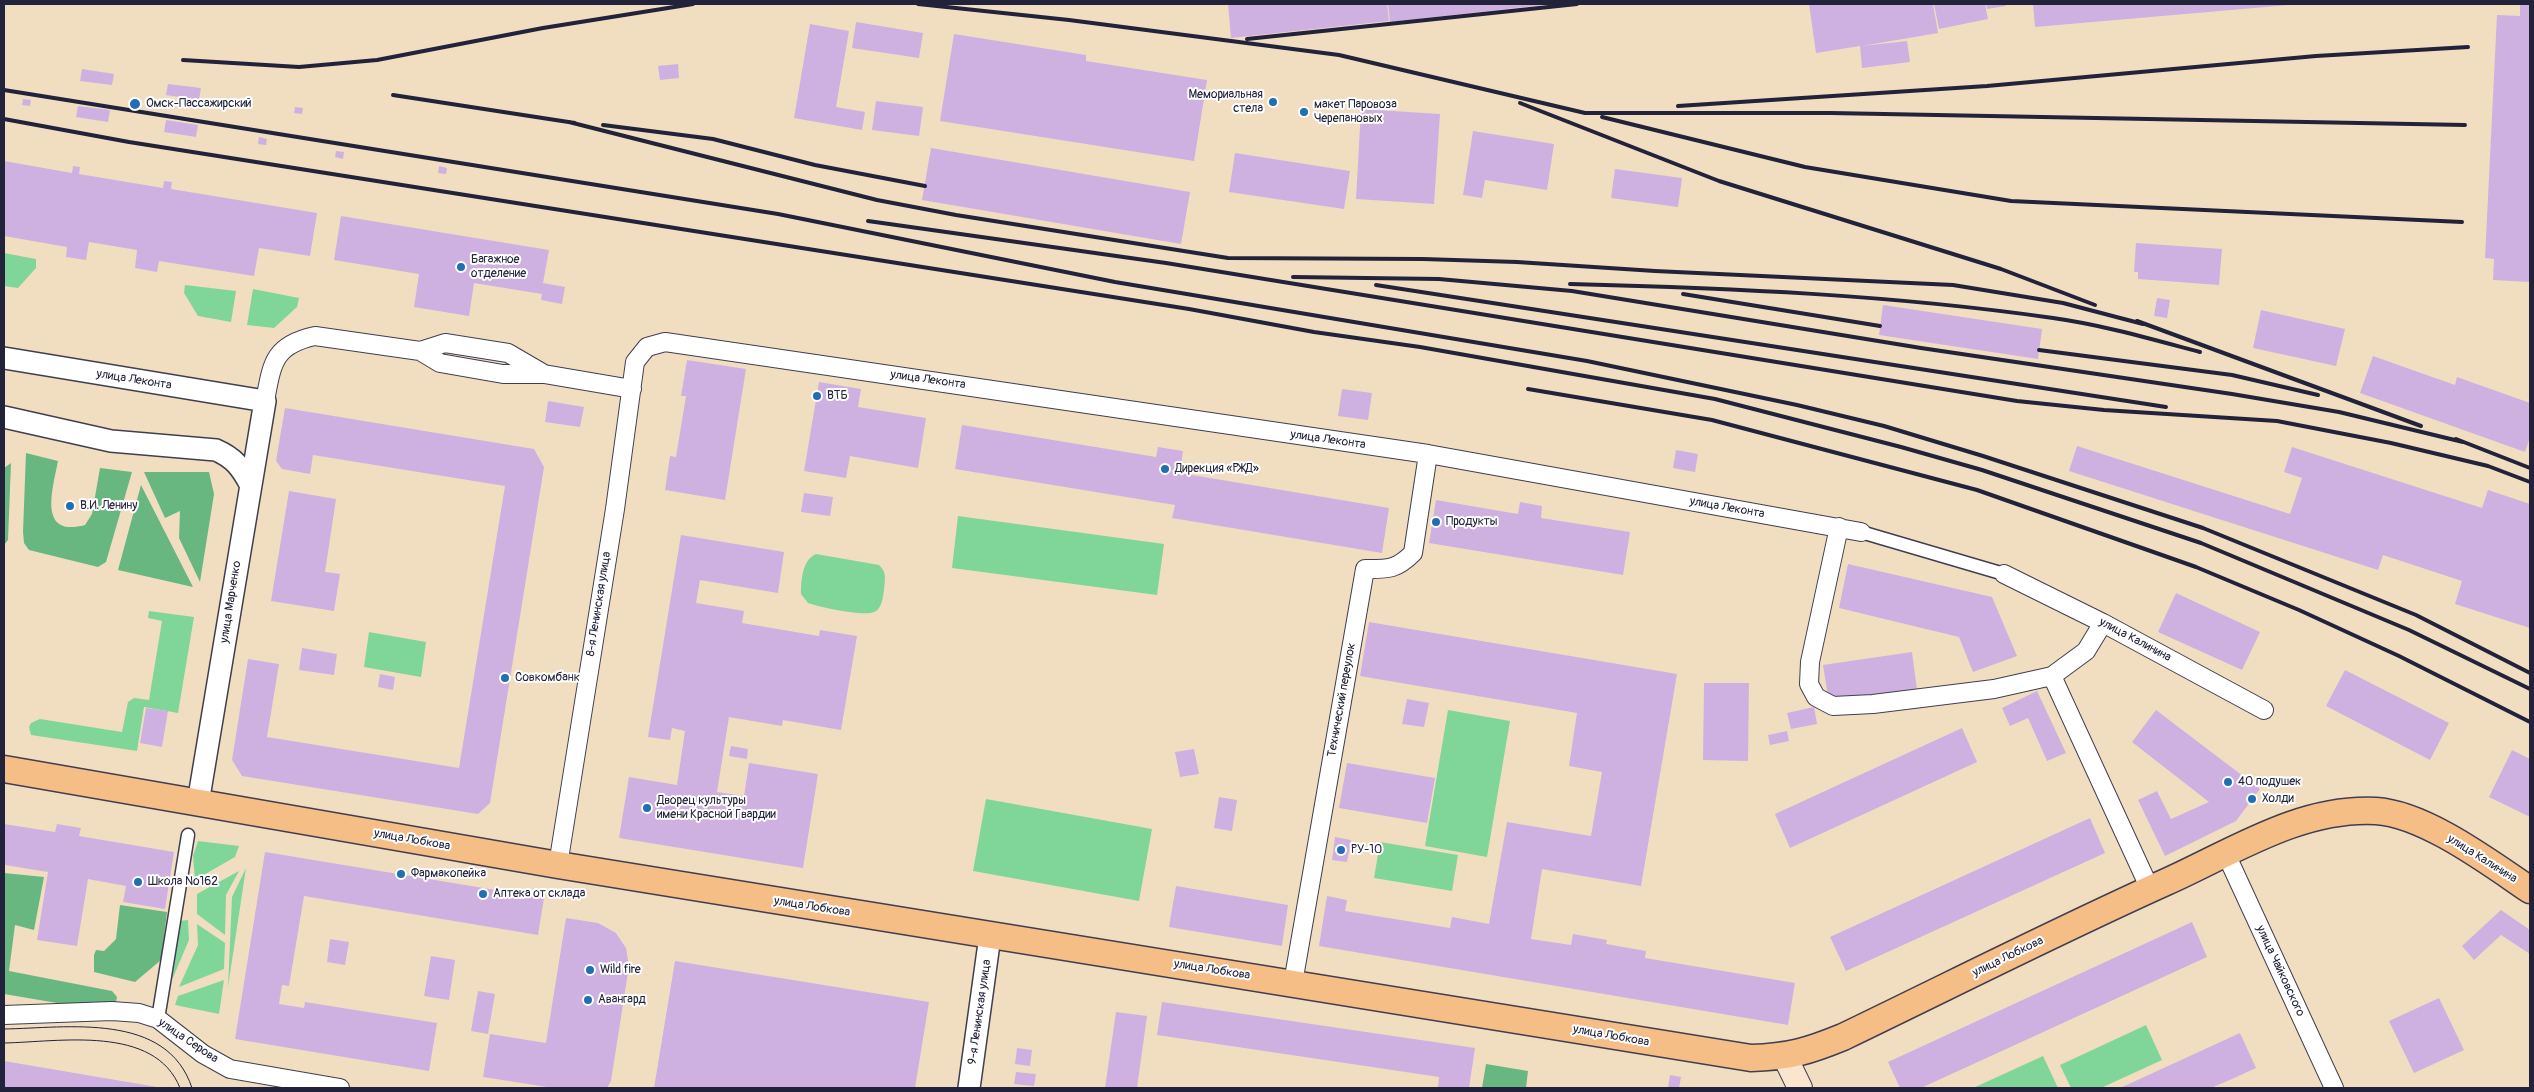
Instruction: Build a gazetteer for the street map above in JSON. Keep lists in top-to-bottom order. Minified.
{"streets":{"main road":["улица Калинина","улица Лобкова"],"street":["улица Леконта","улица Марченко","8-я Ленинская улица","Технический переулок","улица Чайковского","9-я Ленинская улица","улица Серова"]},"crossings":[["улица Леконта","улица Марченко"],["улица Леконта","8-я Ленинская улица"],["улица Леконта","улица Калинина"],["улица Леконта","Технический переулок"],["улица Марченко","улица Лобкова"],["8-я Ленинская улица","улица Лобкова"],["улица Калинина","улица Лобкова"],["Технический переулок","улица Лобкова"],["улица Лобкова","улица Чайковского"],["улица Лобкова","9-я Ленинская улица"]],"places":["Мемориальная стела","Омск-Пассажирский","макет Паровоза Черепановых","Багажное отделение","ВТБ","Дирекция «РЖД»","В.И. Ленину","Продукты","Совкомбанк","40 подушек","Холди","Дворец культуры имени Красной Гвардии","РУ-10","Фармакопейка","Школа №162","Аптека от склада","Wild fire","Авангард"]}
